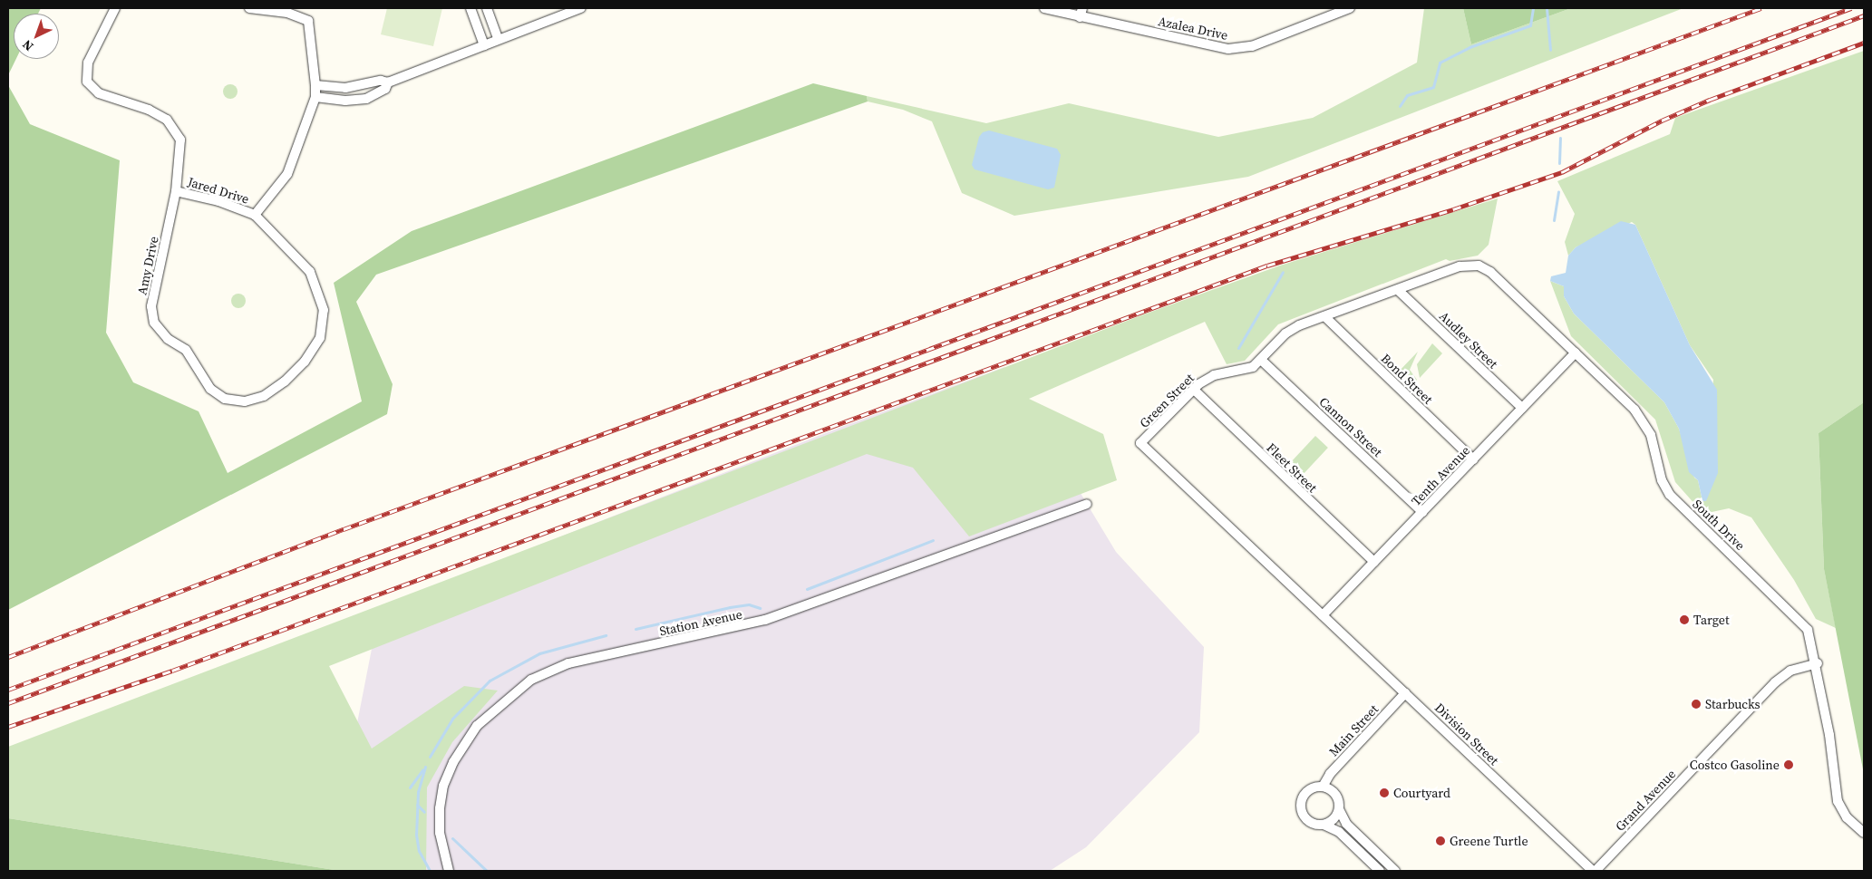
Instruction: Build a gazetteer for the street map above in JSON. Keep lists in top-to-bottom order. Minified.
{"streets":{"street":["Azalea Drive","Jared Drive","Amy Drive","Audley Street","Bond Street","Green Street","Cannon Street","Fleet Street","Tenth Avenue","South Drive","Station Avenue","Main Street","Division Street","Grand Avenue"]},"crossings":[["Jared Drive","Amy Drive"],["Audley Street","Green Street"],["Audley Street","Tenth Avenue"],["Bond Street","Green Street"],["Bond Street","Tenth Avenue"],["Green Street","Cannon Street"],["Green Street","Fleet Street"],["Green Street","Tenth Avenue"],["Green Street","South Drive"],["Green Street","Division Street"],["Cannon Street","Tenth Avenue"],["Fleet Street","Tenth Avenue"],["Tenth Avenue","South Drive"],["Tenth Avenue","Division Street"],["South Drive","Grand Avenue"],["Main Street","Division Street"],["Division Street","Grand Avenue"]],"places":["Target","Starbucks","Costco Gasoline","Courtyard","Greene Turtle"],"north":"bottom left"}
